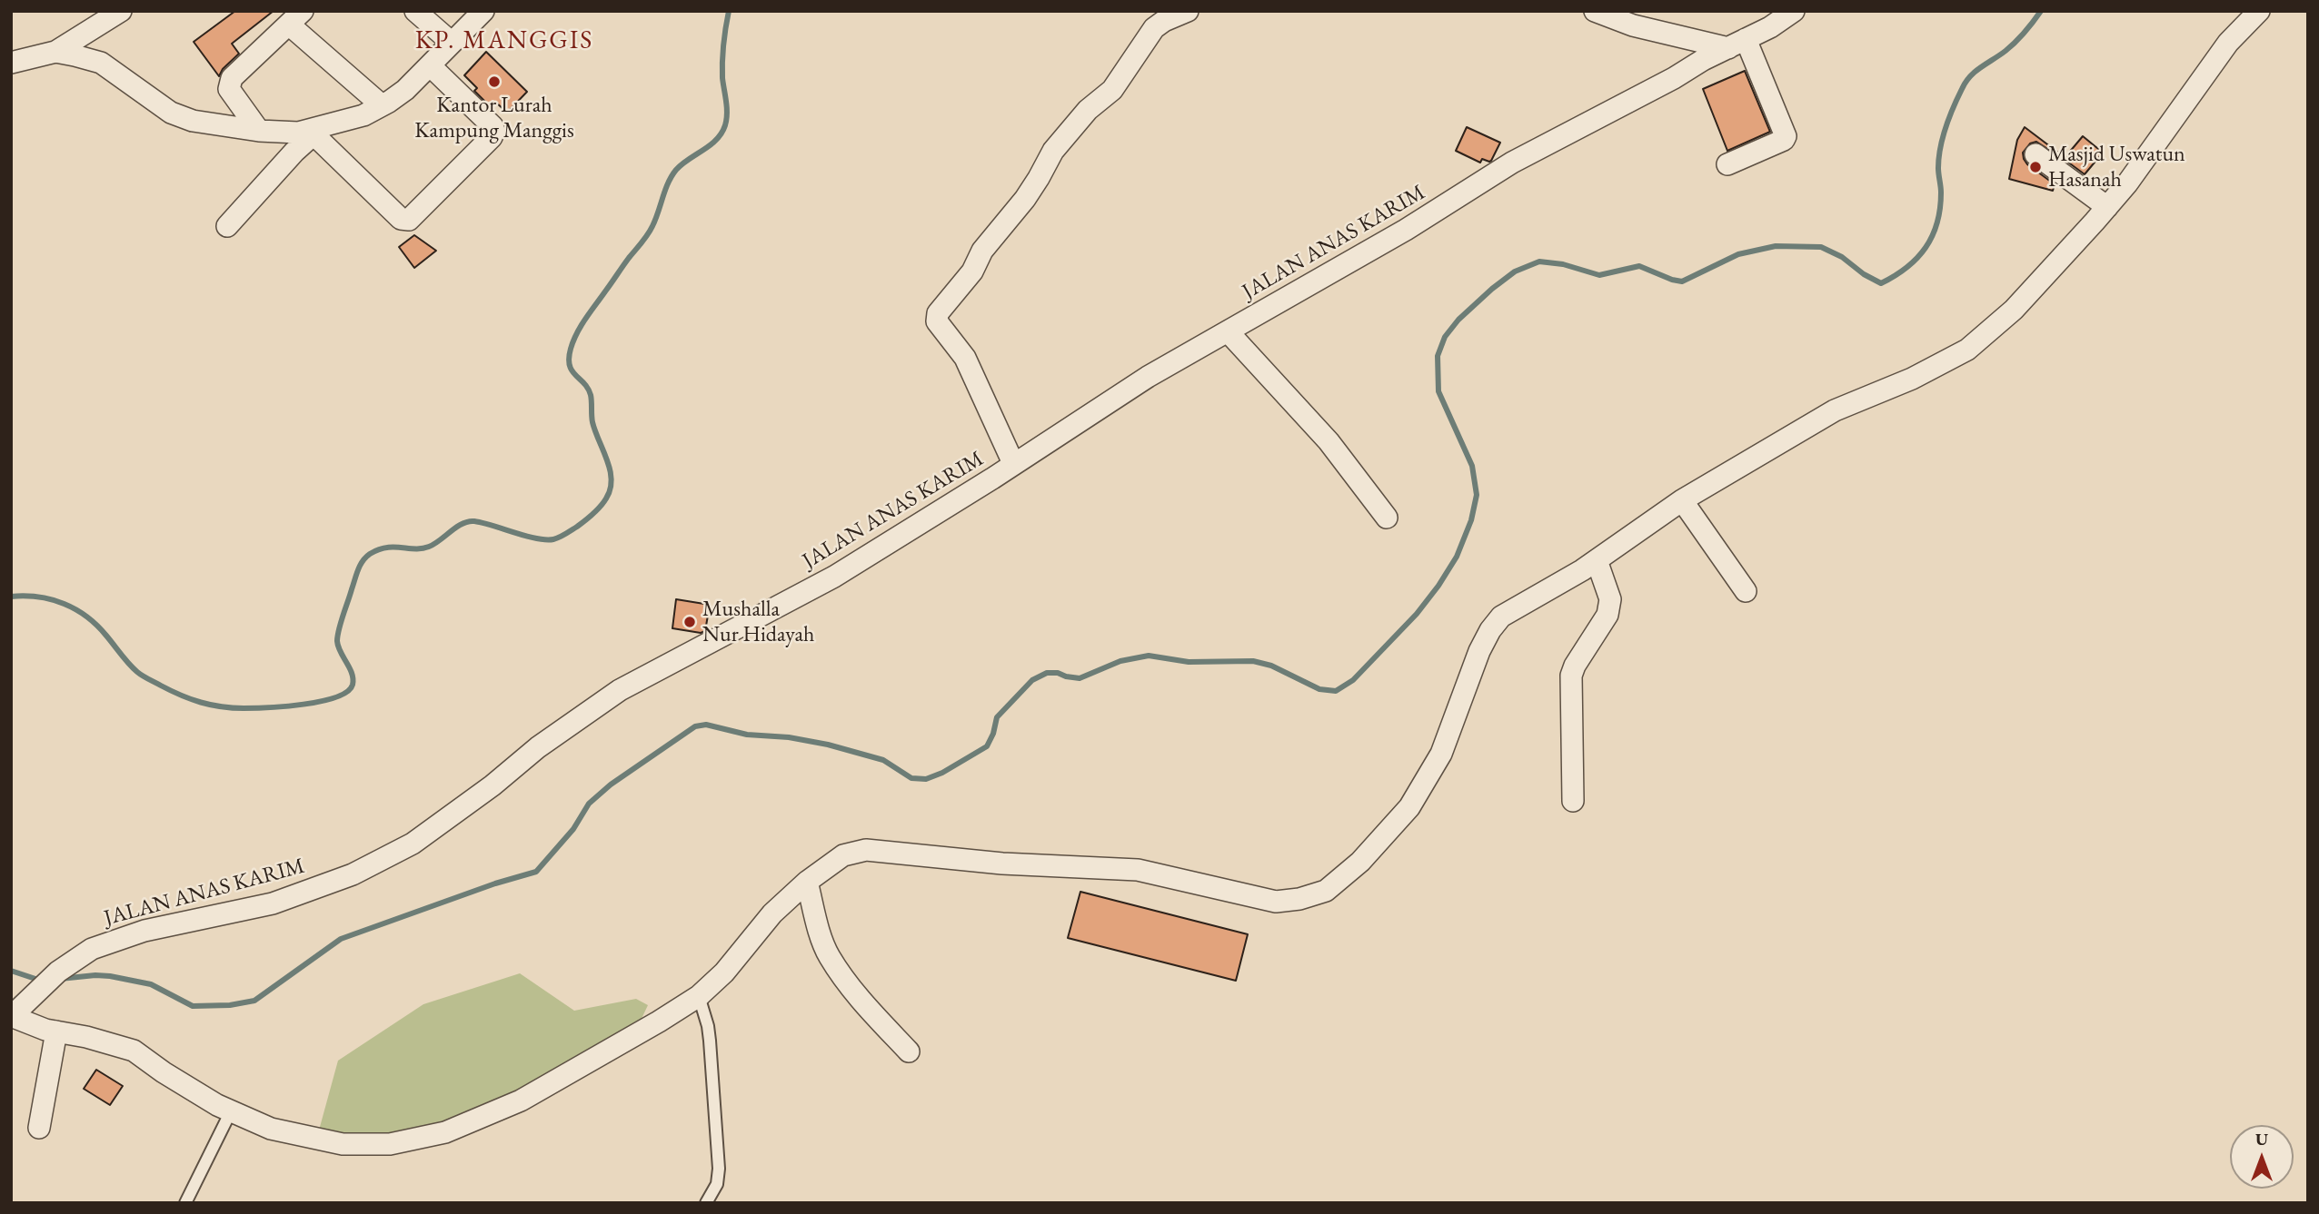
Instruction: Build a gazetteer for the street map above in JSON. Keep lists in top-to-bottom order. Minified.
{"streets":{"street":["JALAN ANAS KARIM"]},"districts":["KP. MANGGIS"],"places":["Kantor Lurah Kampung Manggis","Masjid Uswatun Hasanah","Mushalla Nur Hidayah"],"north":"top"}
